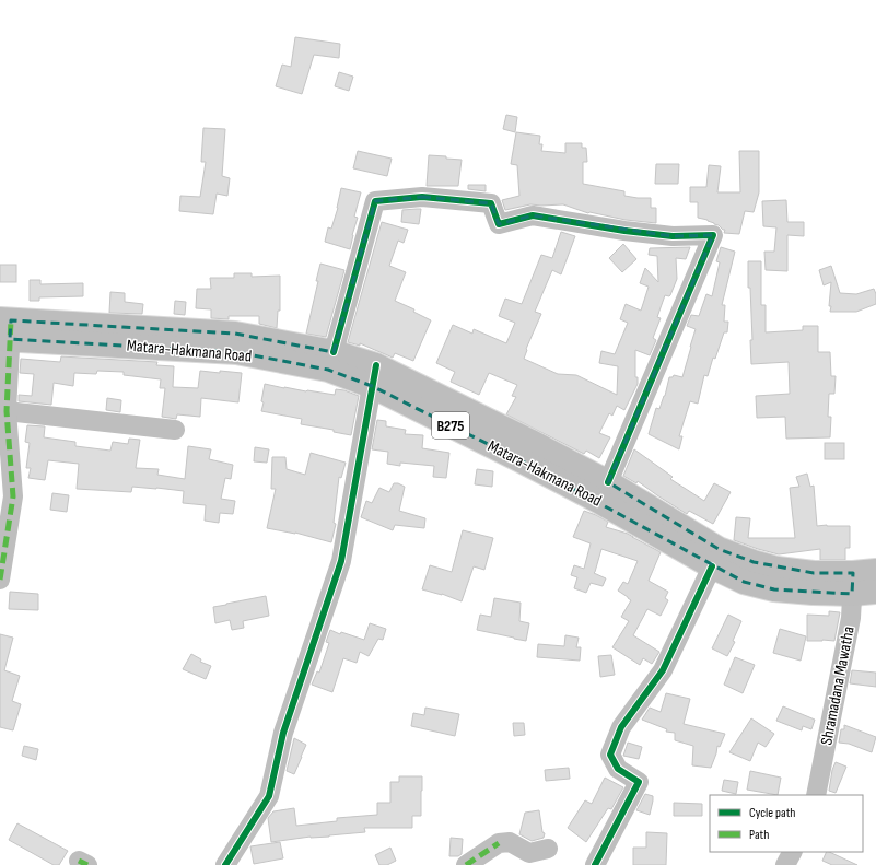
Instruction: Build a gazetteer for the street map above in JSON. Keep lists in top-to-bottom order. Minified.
{"streets":{"main road":["Matara-Hakmana Road","B275"],"street":["Shramadana Mawatha"]},"crossings":[["Matara-Hakmana Road","Shramadana Mawatha"]],"legend":["Cycle path","Path"]}
